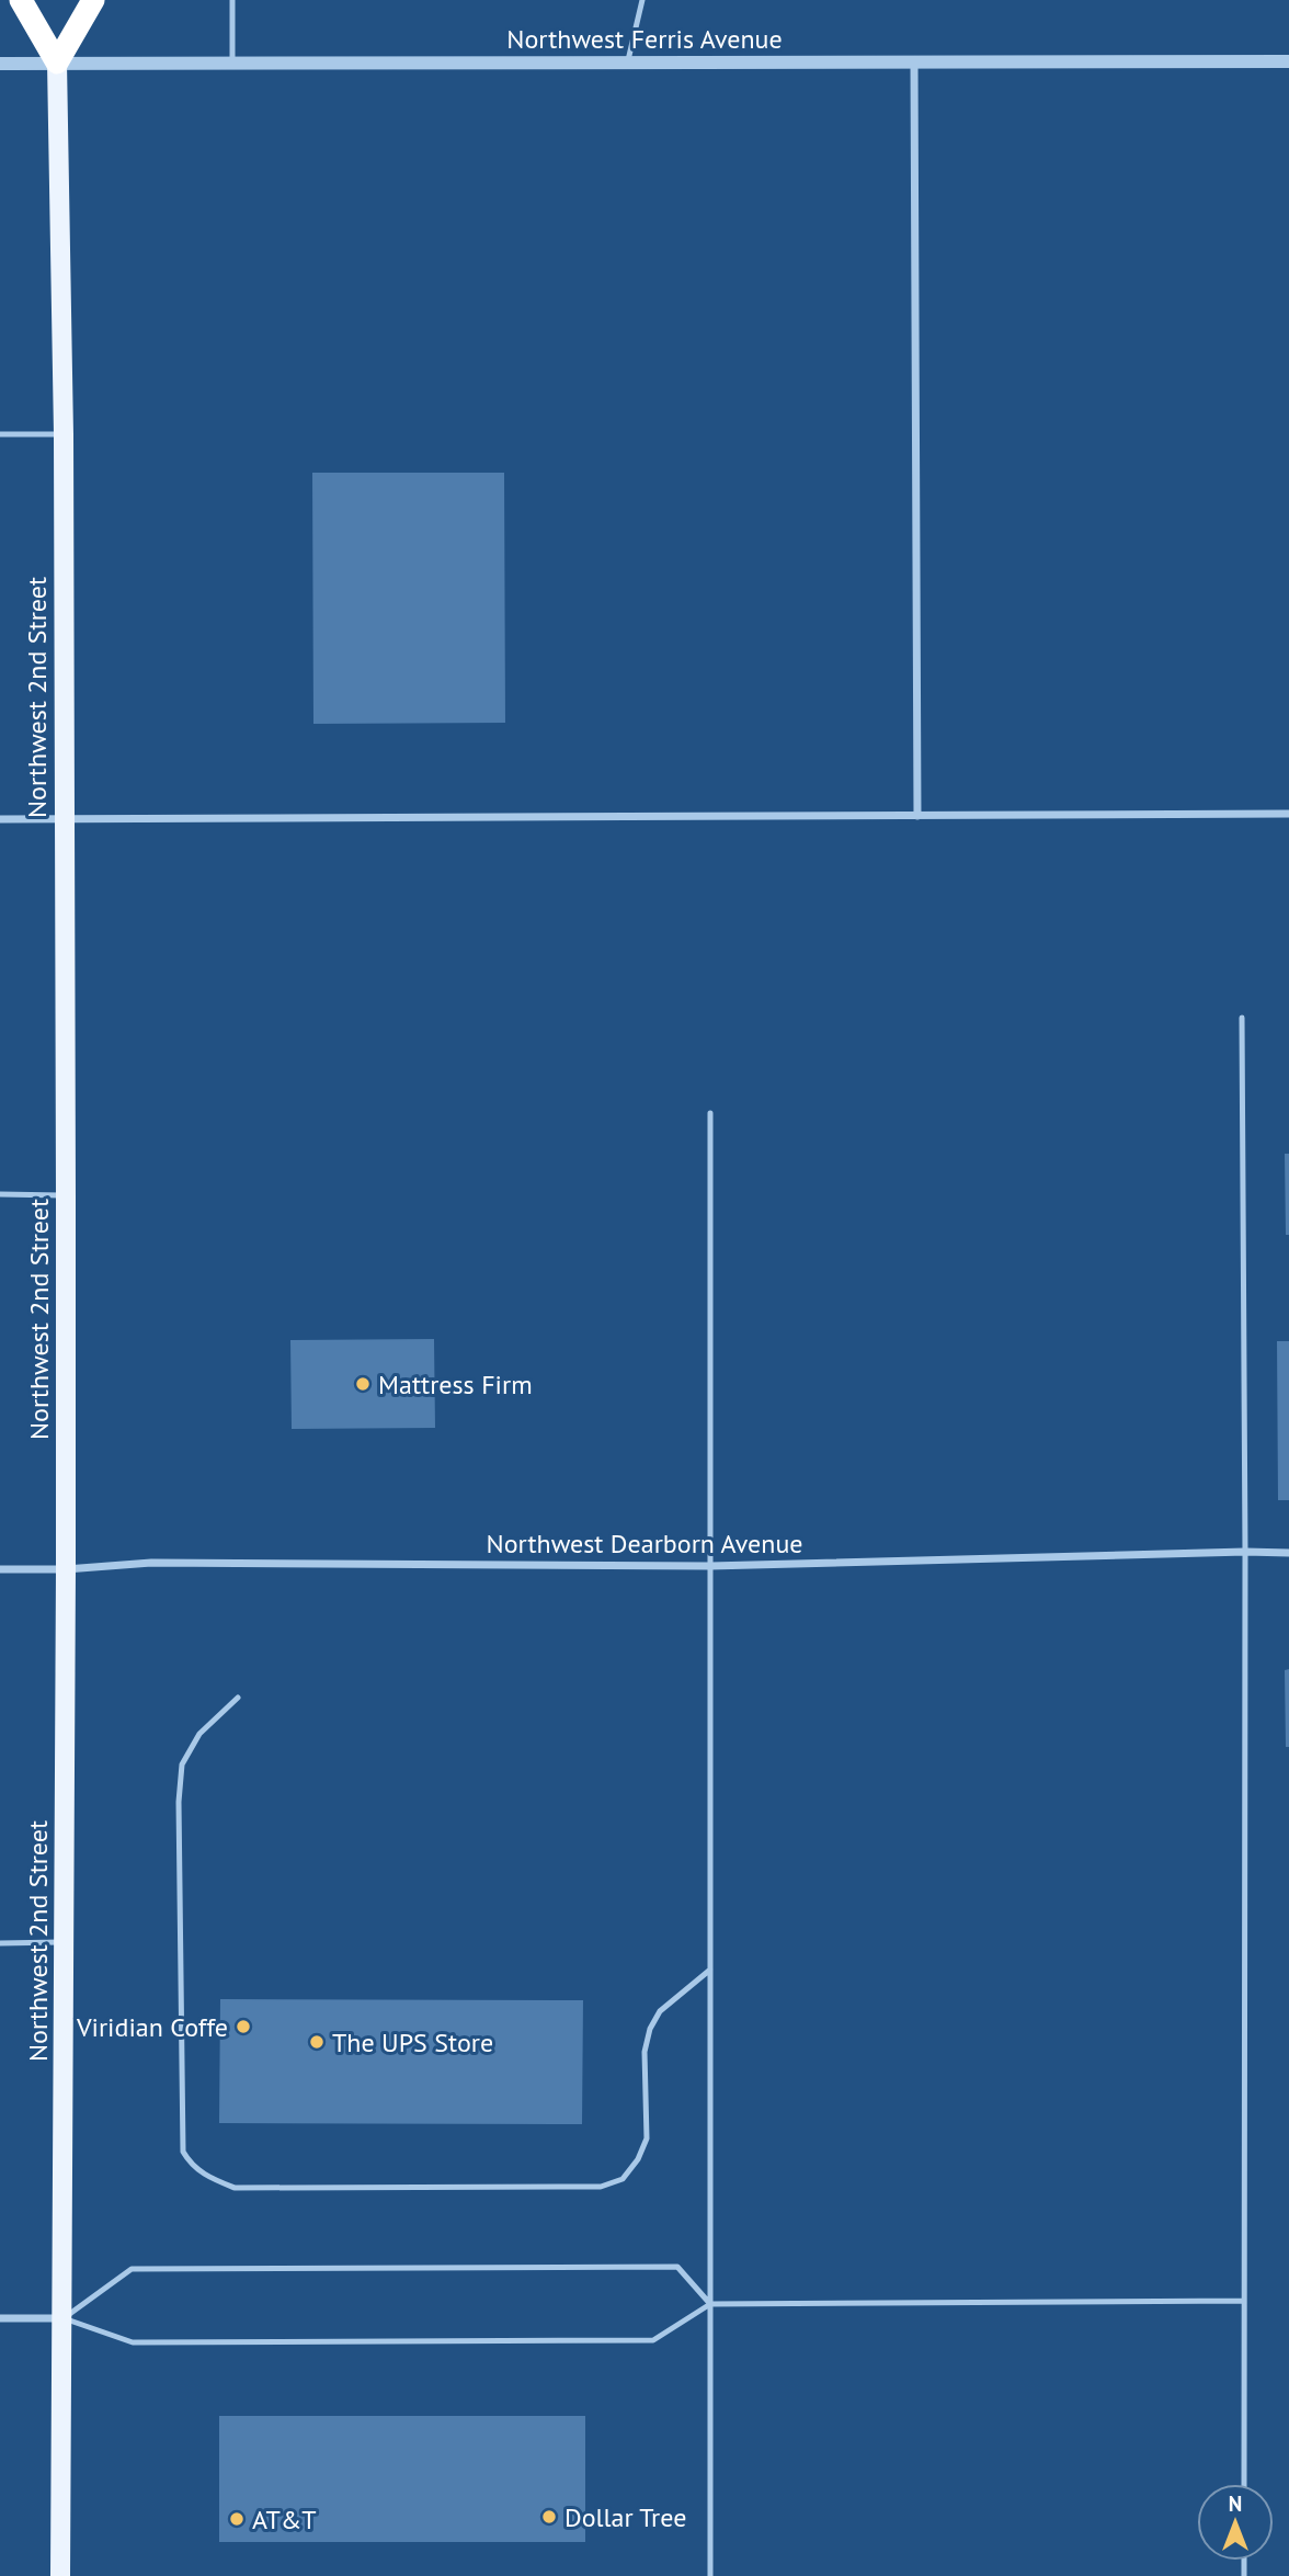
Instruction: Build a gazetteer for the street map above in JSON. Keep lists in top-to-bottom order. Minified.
{"streets":{"main road":["Northwest 2nd Street"],"street":["Northwest Ferris Avenue","Northwest Dearborn Avenue"]},"crossings":[["Northwest Ferris Avenue","Northwest 2nd Street"],["Northwest 2nd Street","Northwest Dearborn Avenue"]],"places":["Mattress Firm","Viridian Coffe","The UPS Store","Dollar Tree","AT&T"],"north":"top"}
